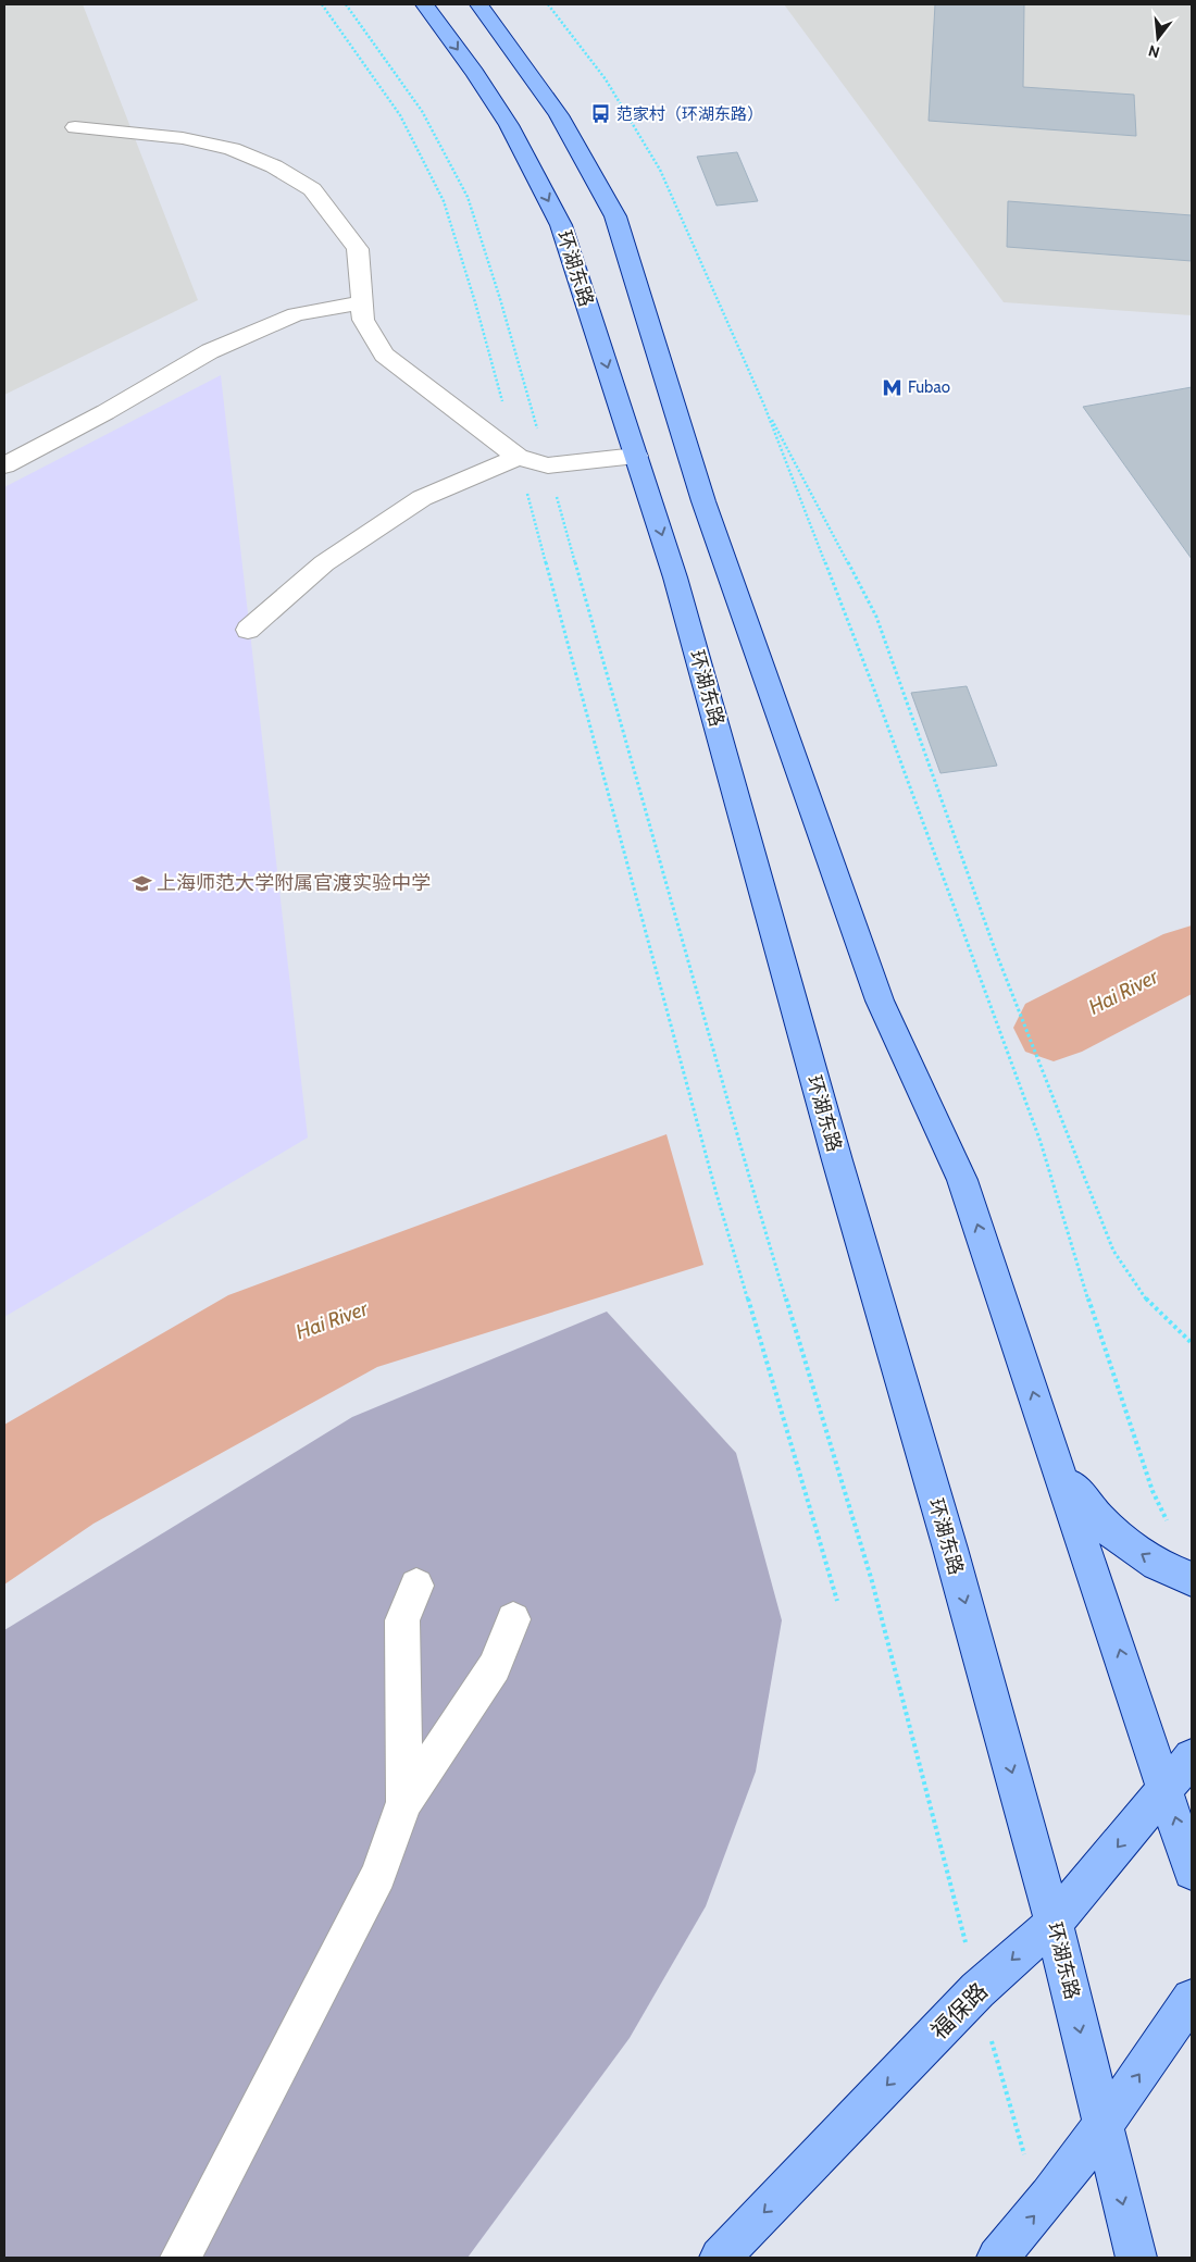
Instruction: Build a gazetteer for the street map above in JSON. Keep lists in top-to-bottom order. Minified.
{"streets":{"main road":["环湖东路","福保路"]},"crossings":[["环湖东路","福保路"]],"water":["Hai River"],"places":{"bus stop":["范家村（环湖东路）"],"metro station":["Fubao"],"school or university":["上海师范大学附属官渡实验中学"]},"north":"bottom"}
